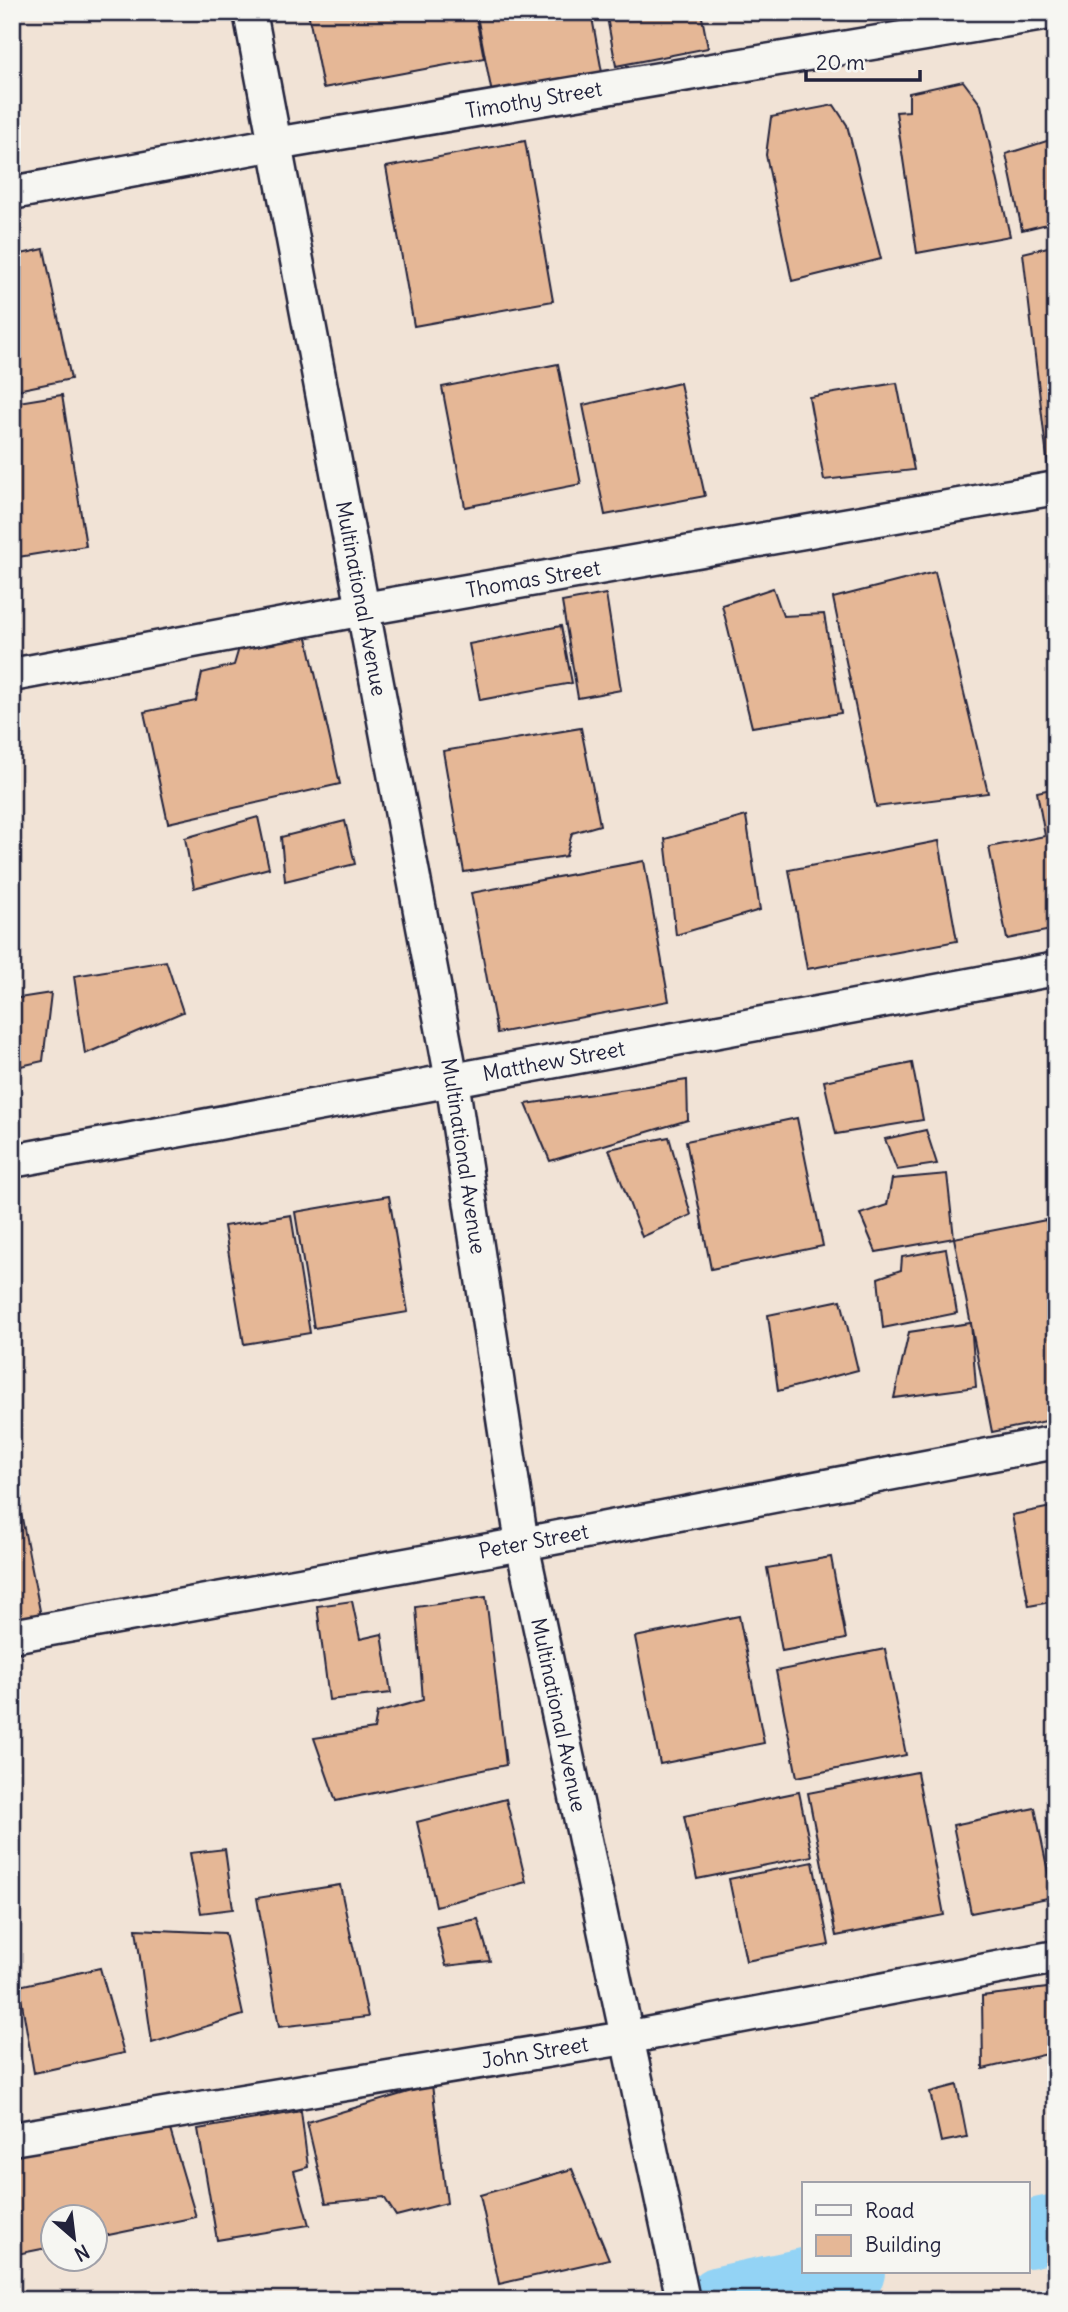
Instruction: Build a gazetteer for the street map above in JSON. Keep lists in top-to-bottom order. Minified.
{"streets":{"street":["Timothy Street","Thomas Street","Multinational Avenue","Matthew Street","Peter Street","John Street"]},"crossings":[["Timothy Street","Multinational Avenue"],["Thomas Street","Multinational Avenue"],["Multinational Avenue","Matthew Street"],["Multinational Avenue","Peter Street"],["Multinational Avenue","John Street"]],"legend":["Road","Building"],"scale_bar":"20 m","north":"bottom right"}
